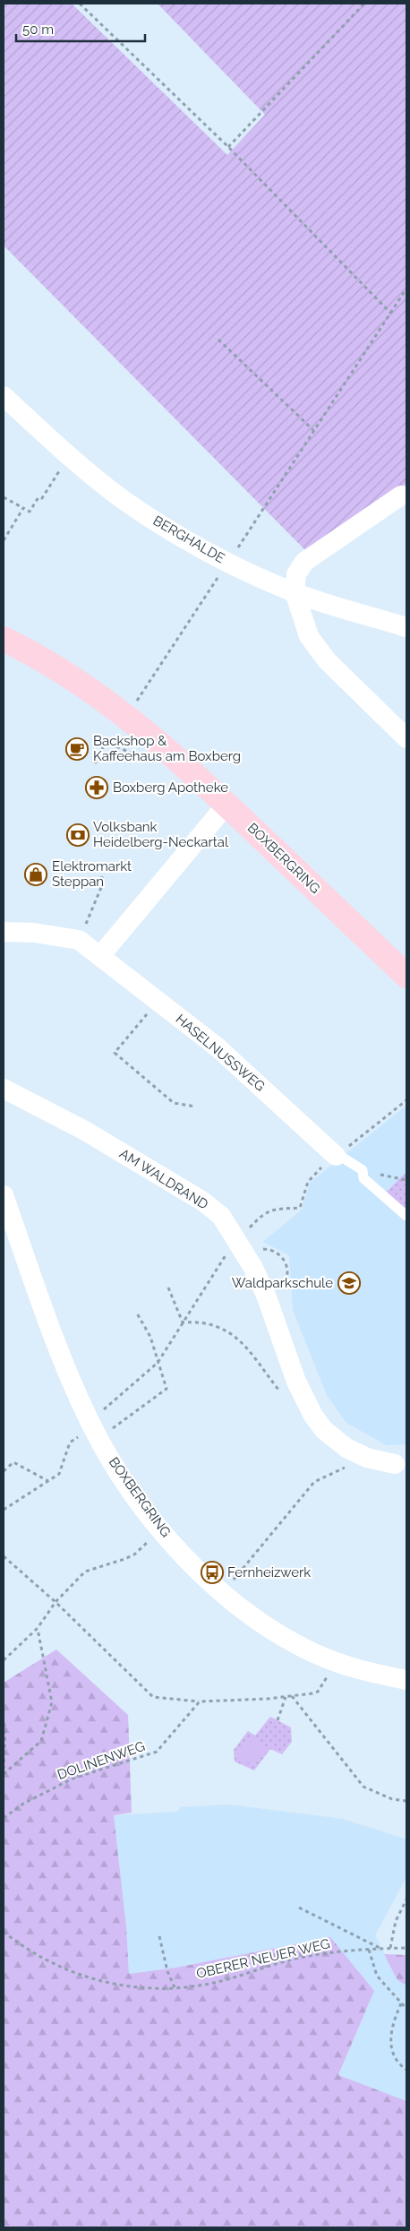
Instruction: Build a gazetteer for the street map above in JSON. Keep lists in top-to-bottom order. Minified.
{"streets":{"street":["BERGHALDE","BOXBERGRING","HASELNUSSWEG","AM WALDRAND"],"path":["DOLINENWEG","OBERER NEUER WEG"]},"places":{"cafe":["Backshop & Kaffeehaus am Boxberg"],"pharmacy":["Boxberg Apotheke"],"bank":["Volksbank Heidelberg-Neckartal"],"shop":["Elektromarkt Steppan"],"school or university":["Waldparkschule"],"bus stop":["Fernheizwerk"]},"scale_bar":"50 m"}
